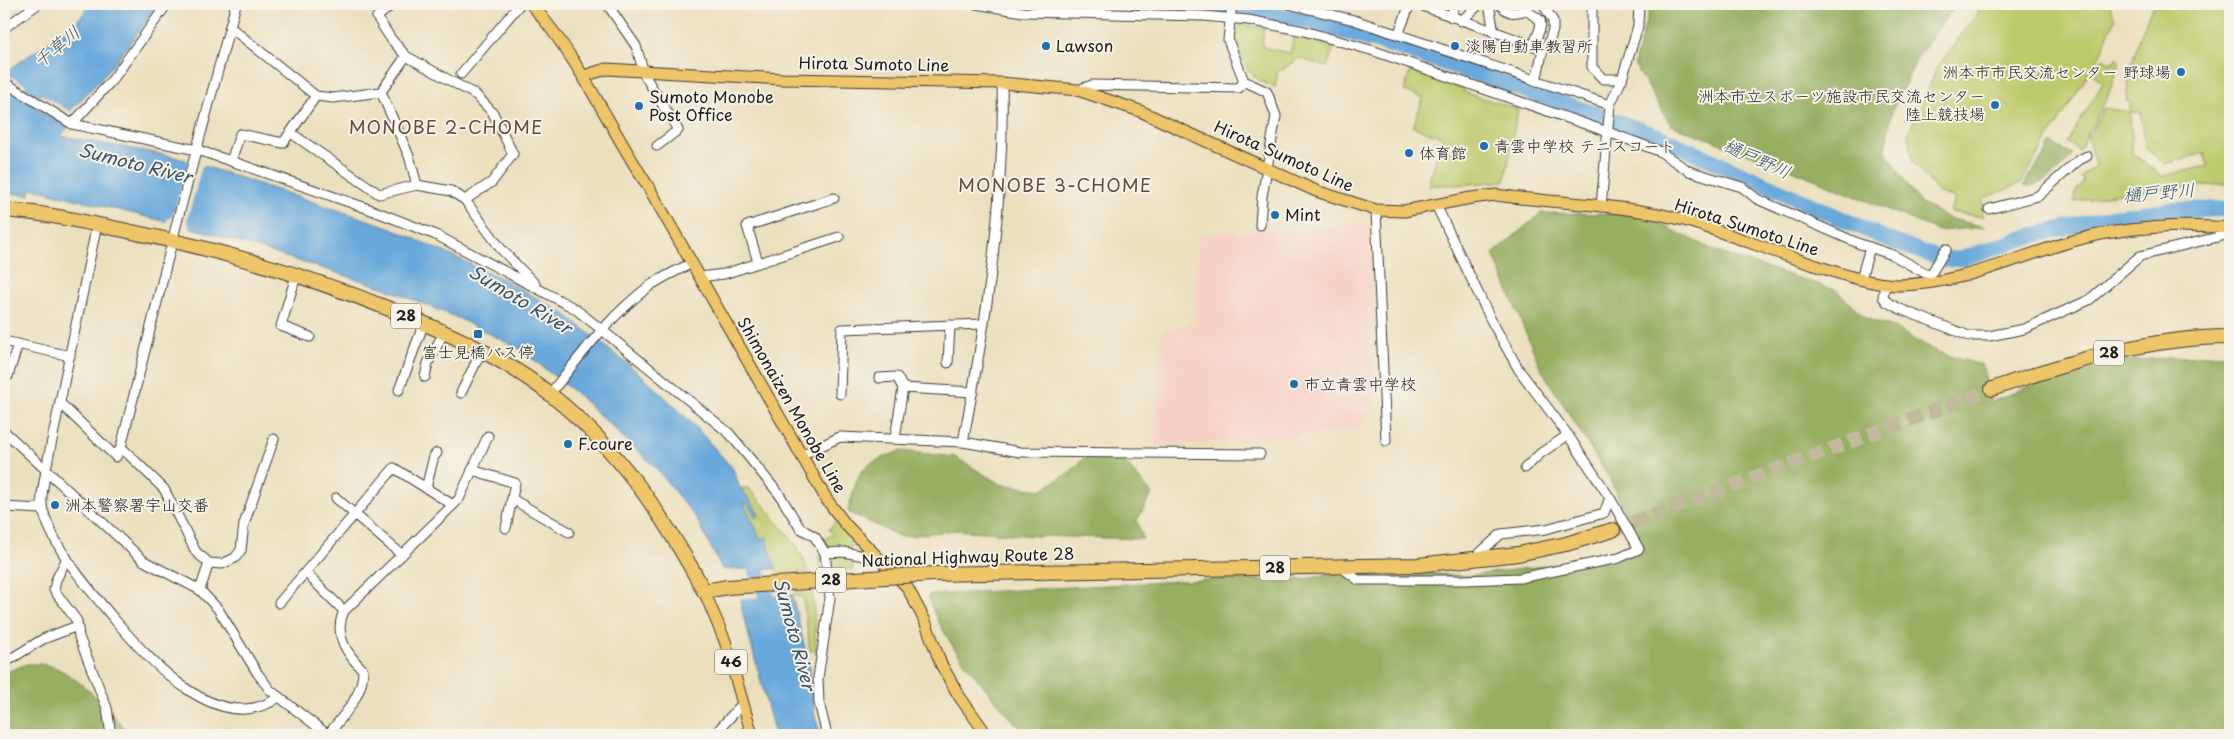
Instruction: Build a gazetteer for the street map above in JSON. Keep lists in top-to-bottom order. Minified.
{"streets":{"highway":["28","National Highway Route 28"],"main road":["Hirota Sumoto Line","Shimonaizen Monobe Line","46"]},"crossings":[["Hirota Sumoto Line","Shimonaizen Monobe Line"],["28","National Highway Route 28"],["28","46"],["National Highway Route 28","46"]],"districts":["MONOBE 2-CHOME","MONOBE 3-CHOME"],"water":["千草川","樋戸野川","Sumoto River"],"places":{"other":["Lawson","淡陽自動車教習所","洲本市市民交流センター 野球場","洲本市立スポーツ施設市民交流センター 陸上競技場","Sumoto Monobe Post Office","青雲中学校 テニスコート","体育館","Mint","市立青雲中学校","F.coure","洲本警察署宇山交番"],"transit":["富士見橋バス停"]}}
